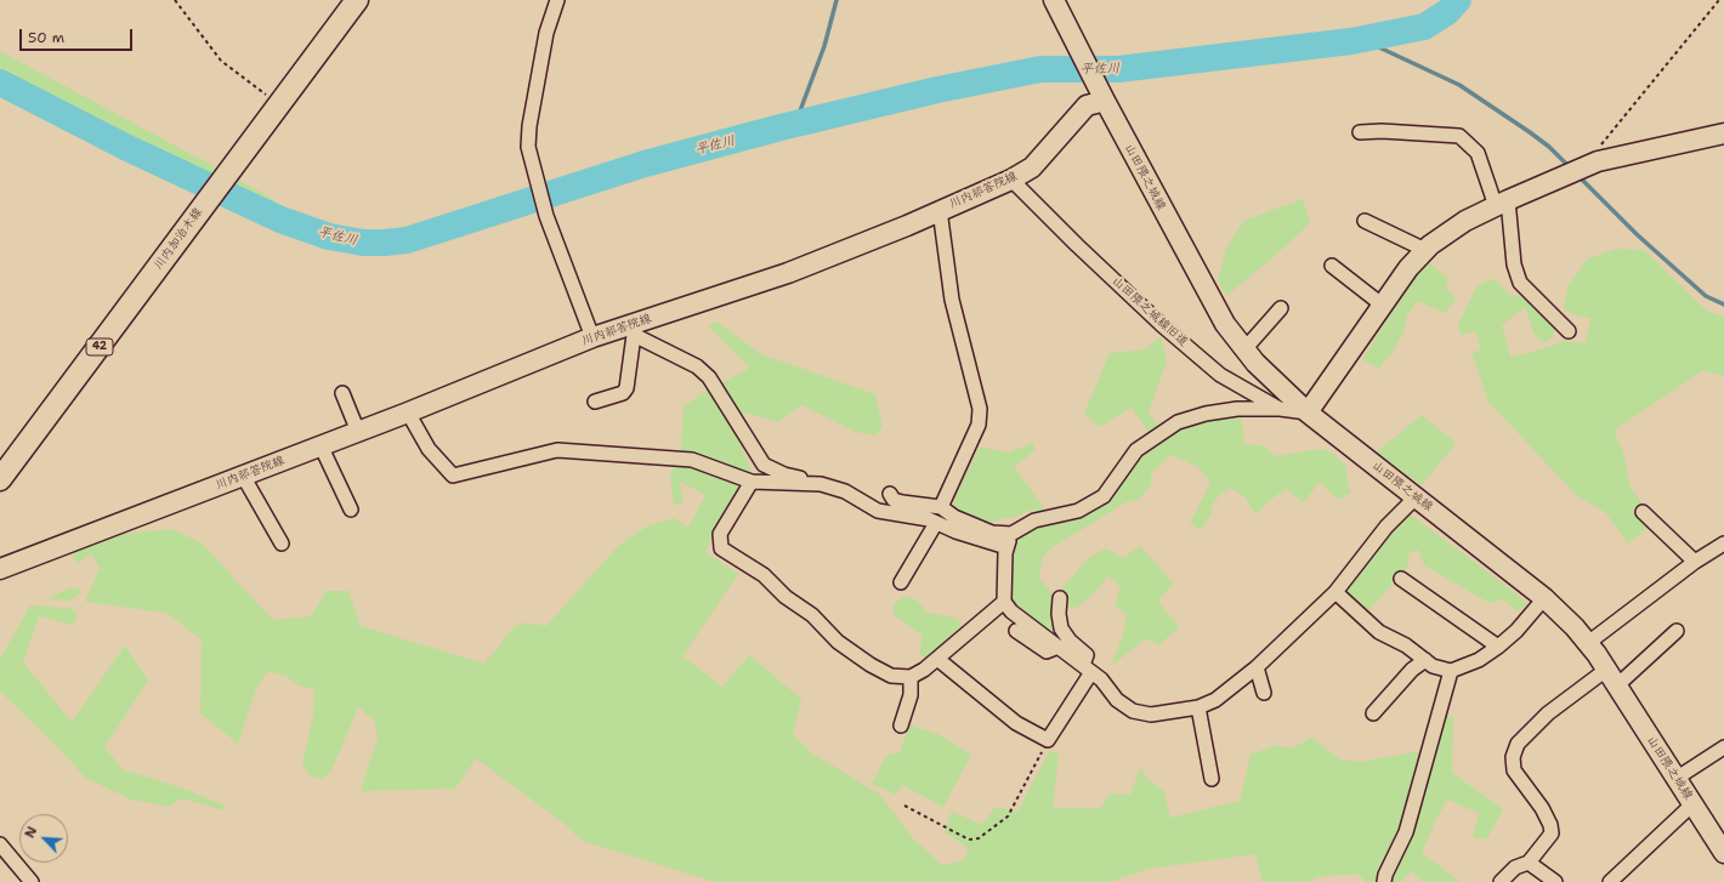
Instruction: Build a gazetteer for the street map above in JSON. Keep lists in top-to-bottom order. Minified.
{"streets":{"main road":["山田隈之城線","川内祁答院線","川内加治木線","42"],"street":["山田隈之城線旧道"]},"crossings":[["山田隈之城線","川内祁答院線"],["山田隈之城線","山田隈之城線旧道"],["川内祁答院線","山田隈之城線旧道"]],"water":["平佐川"],"scale_bar":"50 m","north":"top left"}
